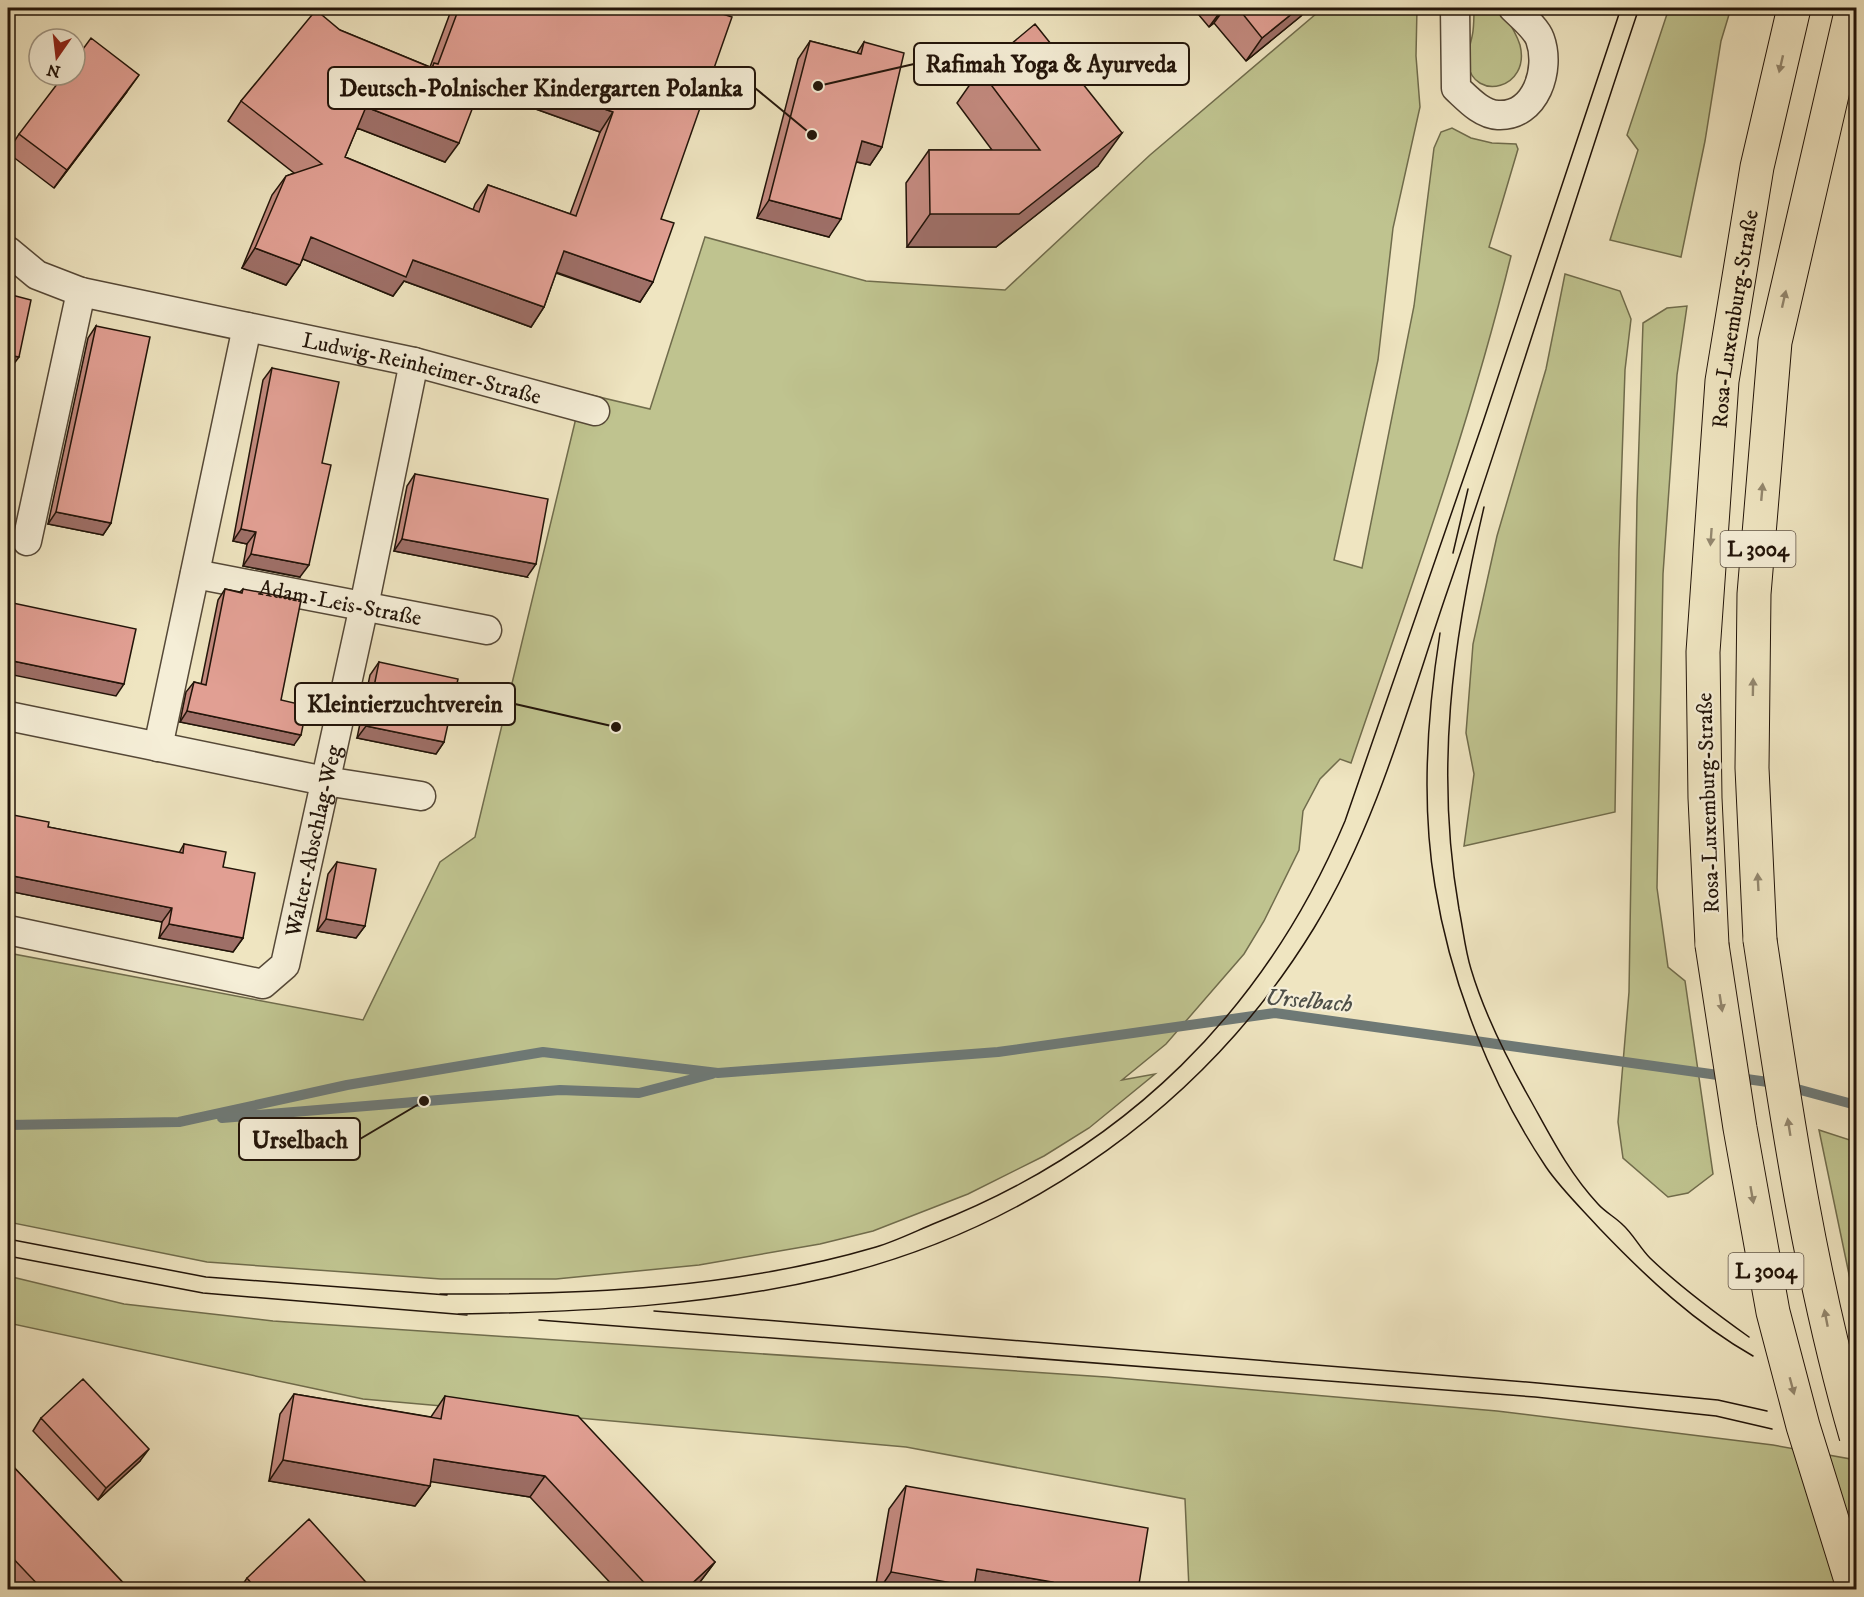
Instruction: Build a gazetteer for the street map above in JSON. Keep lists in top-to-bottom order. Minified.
{"streets":{"highway":["Rosa-Luxemburg-Straße","L 3004"],"street":["Ludwig-Reinheimer-Straße","Adam-Leis-Straße","Walter-Abschlag-Weg"]},"crossings":[["Ludwig-Reinheimer-Straße","Walter-Abschlag-Weg"],["Adam-Leis-Straße","Walter-Abschlag-Weg"]],"water":["Urselbach"],"places":["Rafimah Yoga & Ayurveda","Deutsch-Polnischer Kindergarten Polanka","Kleintierzuchtverein","Urselbach"],"north":"bottom"}
